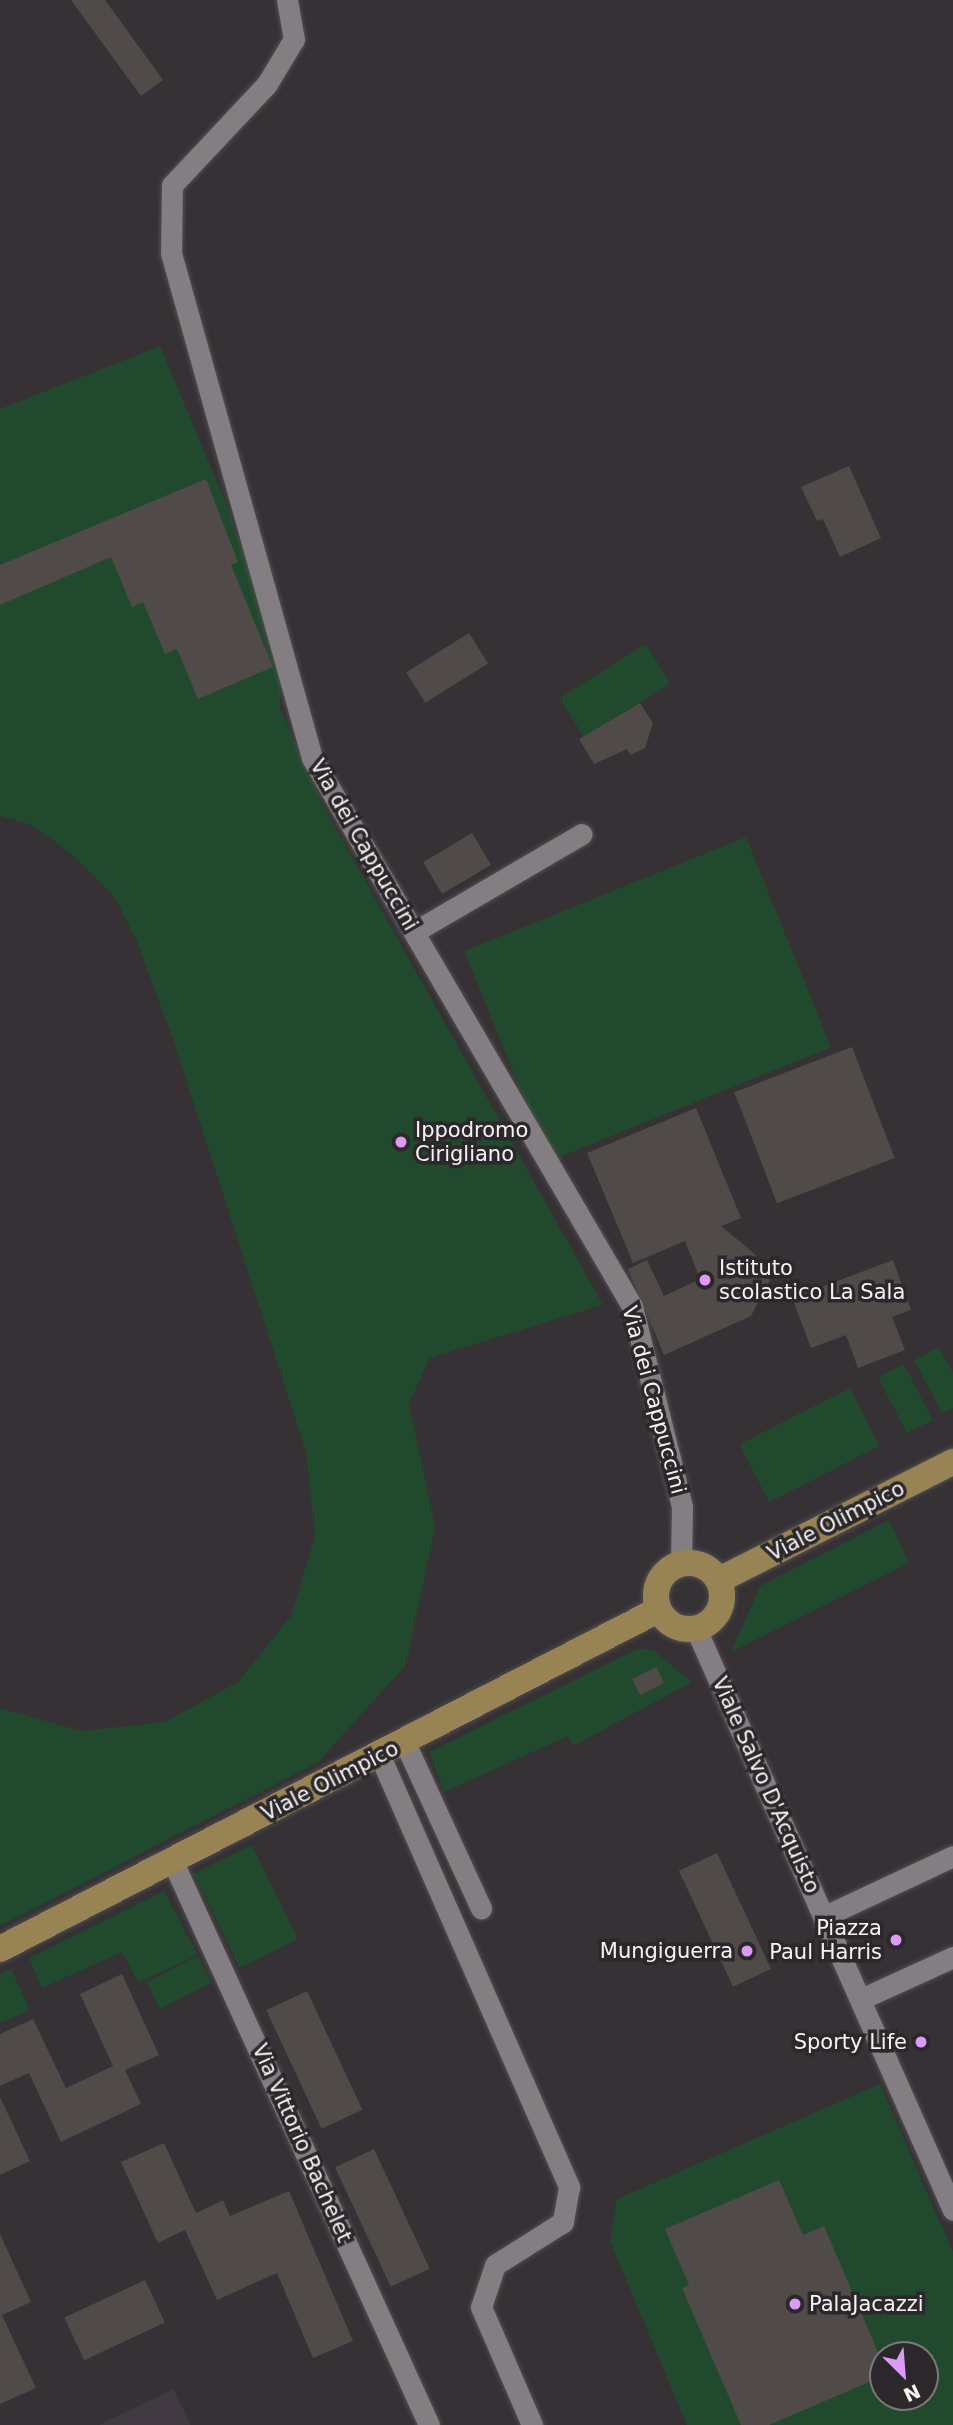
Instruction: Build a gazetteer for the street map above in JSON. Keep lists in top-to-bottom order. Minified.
{"streets":{"main road":["Viale Olimpico"],"street":["Via dei Cappuccini","Viale Salvo D'Acquisto","Via Vittorio Bachelet"]},"crossings":[["Via dei Cappuccini","Viale Olimpico"],["Via dei Cappuccini","Viale Salvo D'Acquisto"],["Viale Olimpico","Viale Salvo D'Acquisto"],["Viale Olimpico","Via Vittorio Bachelet"]],"places":["Ippodromo Cirigliano","Istituto scolastico La Sala","Piazza Paul Harris","Mungiguerra","Sporty Life","PalaJacazzi"],"north":"bottom right"}
